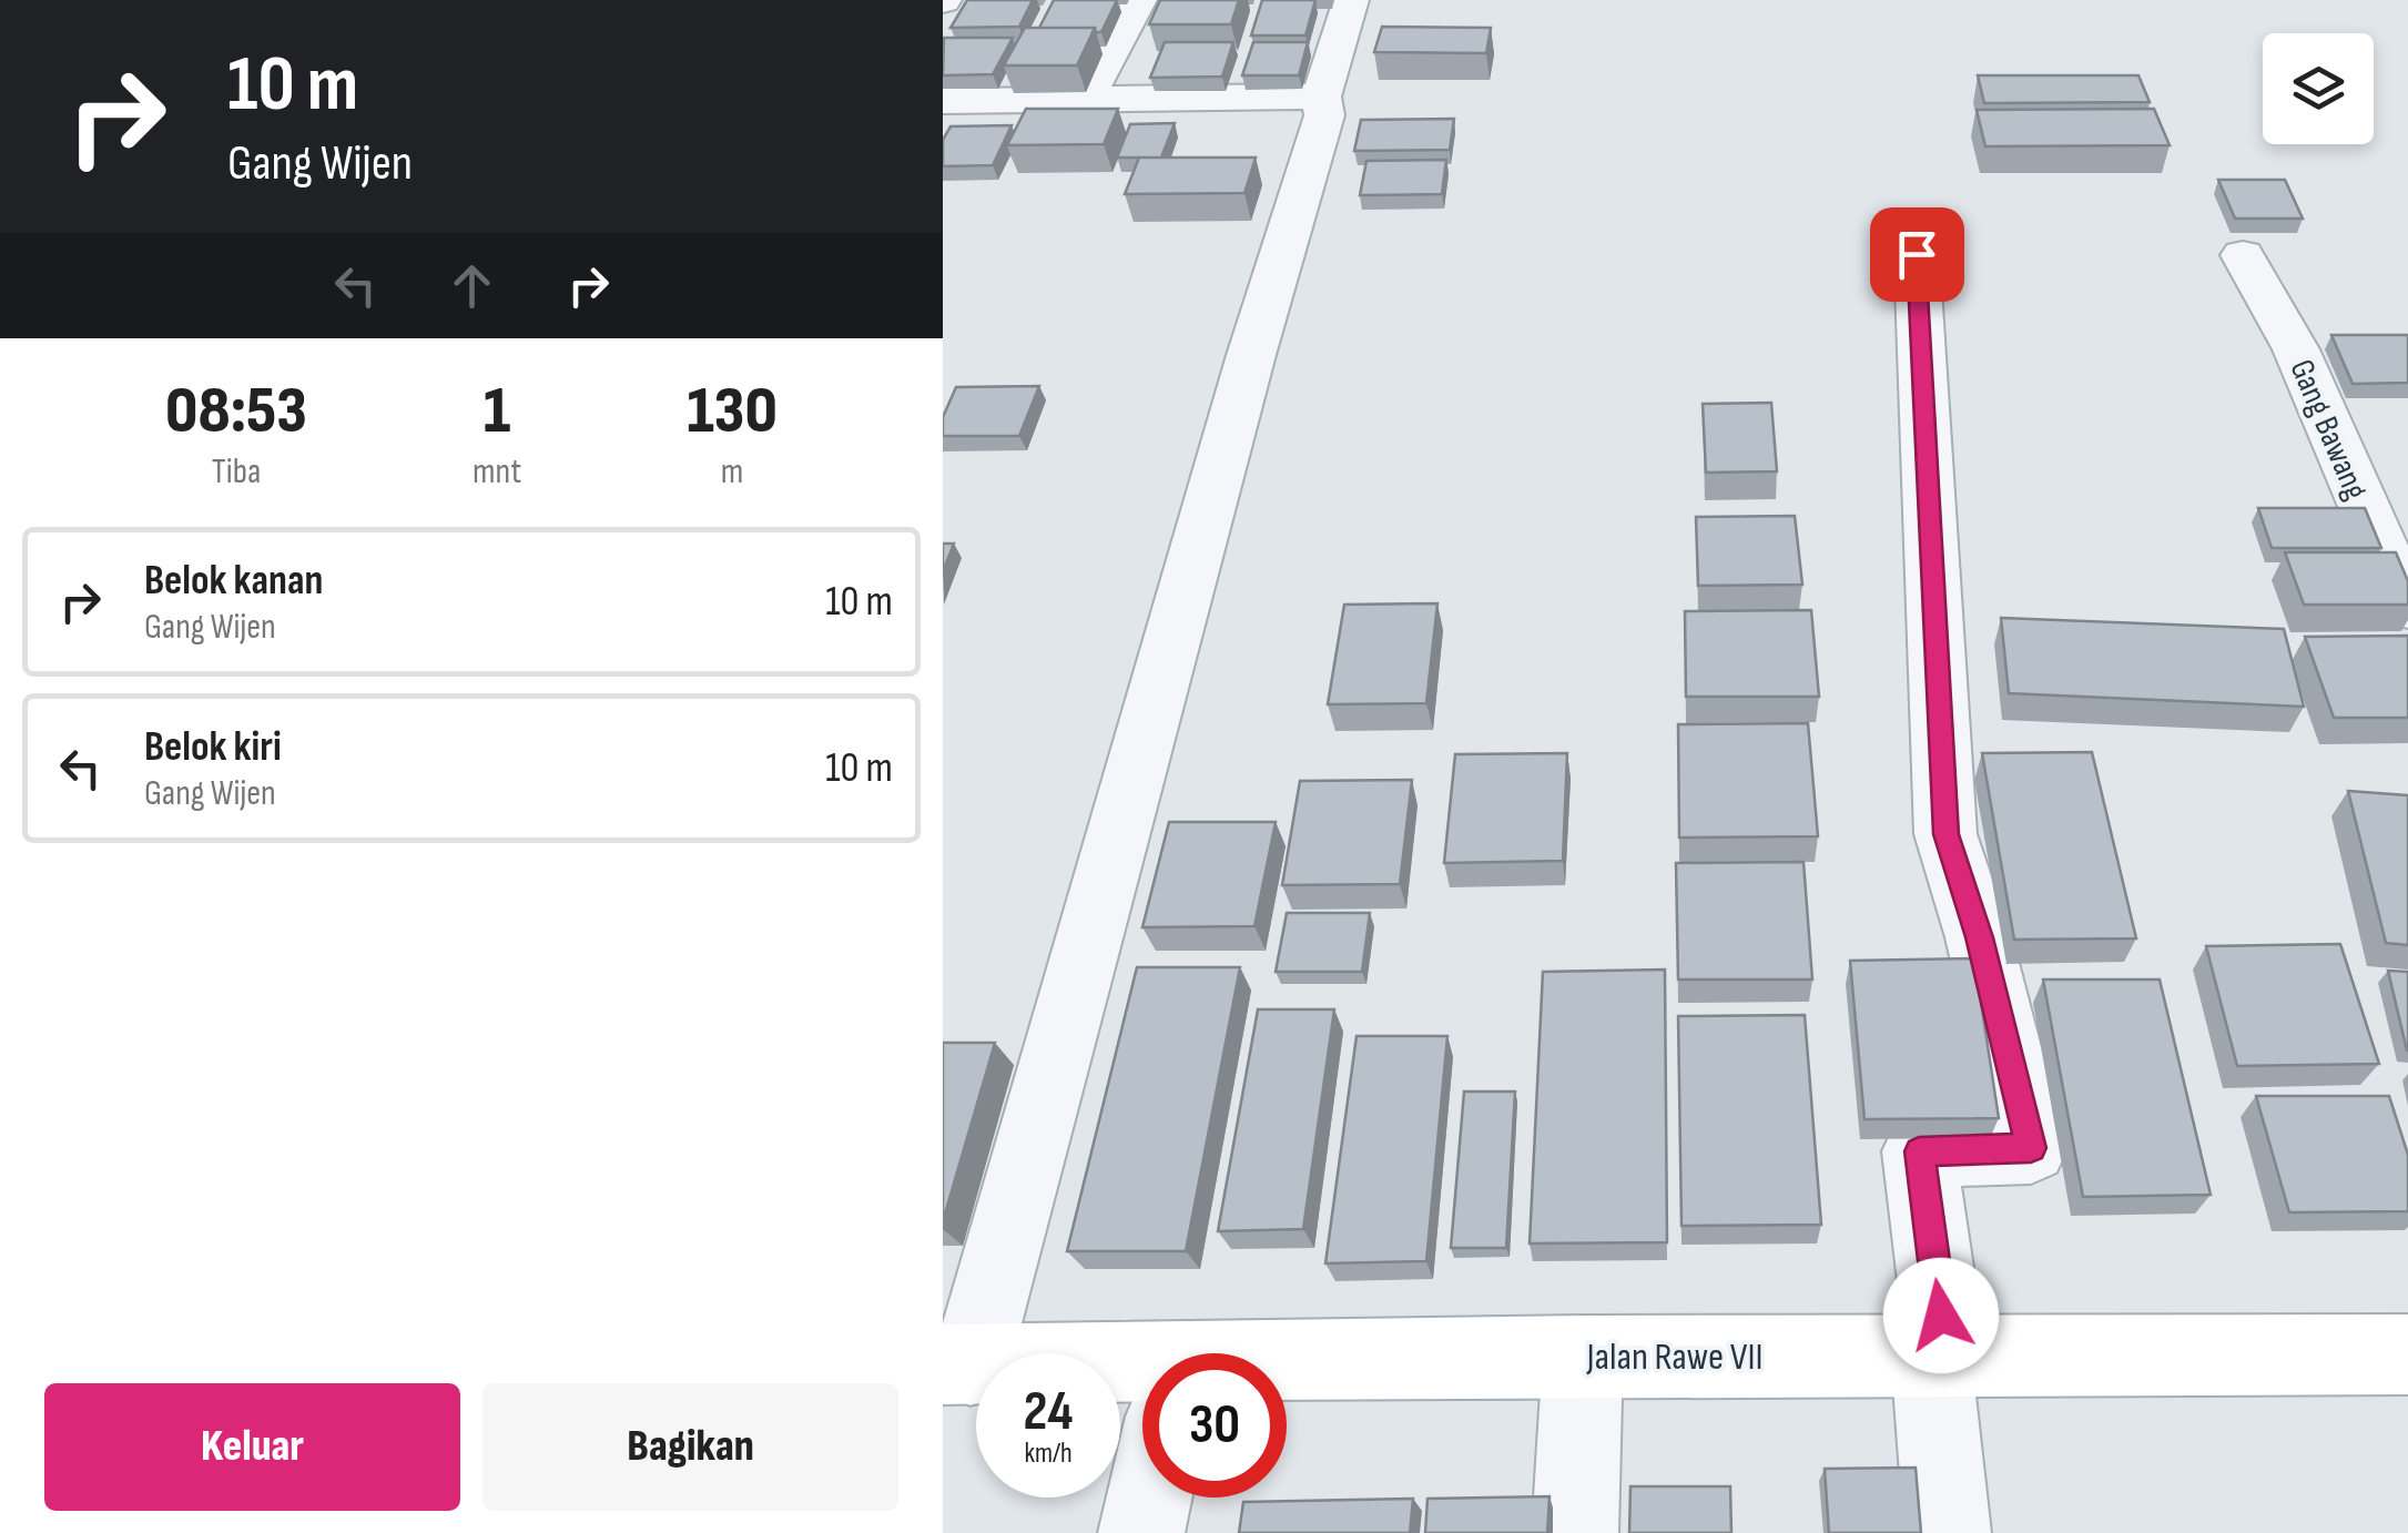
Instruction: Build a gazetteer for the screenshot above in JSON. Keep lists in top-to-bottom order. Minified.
{"streets":{"main road":["Jalan Rawe VII"],"street":["Gang Bawang"]},"page":{"turn":["10 m","Gang Wijen"],"eta":["08:53","Tiba","1","mnt","130","m"],"list":[{"name":"Belok kanan","note":"Gang Wijen","value":"10 m"},{"name":"Belok kiri","note":"Gang Wijen","value":"10 m"}],"speed":"24 km/h","limit":"30","buttons":["Keluar","Bagikan"]}}
